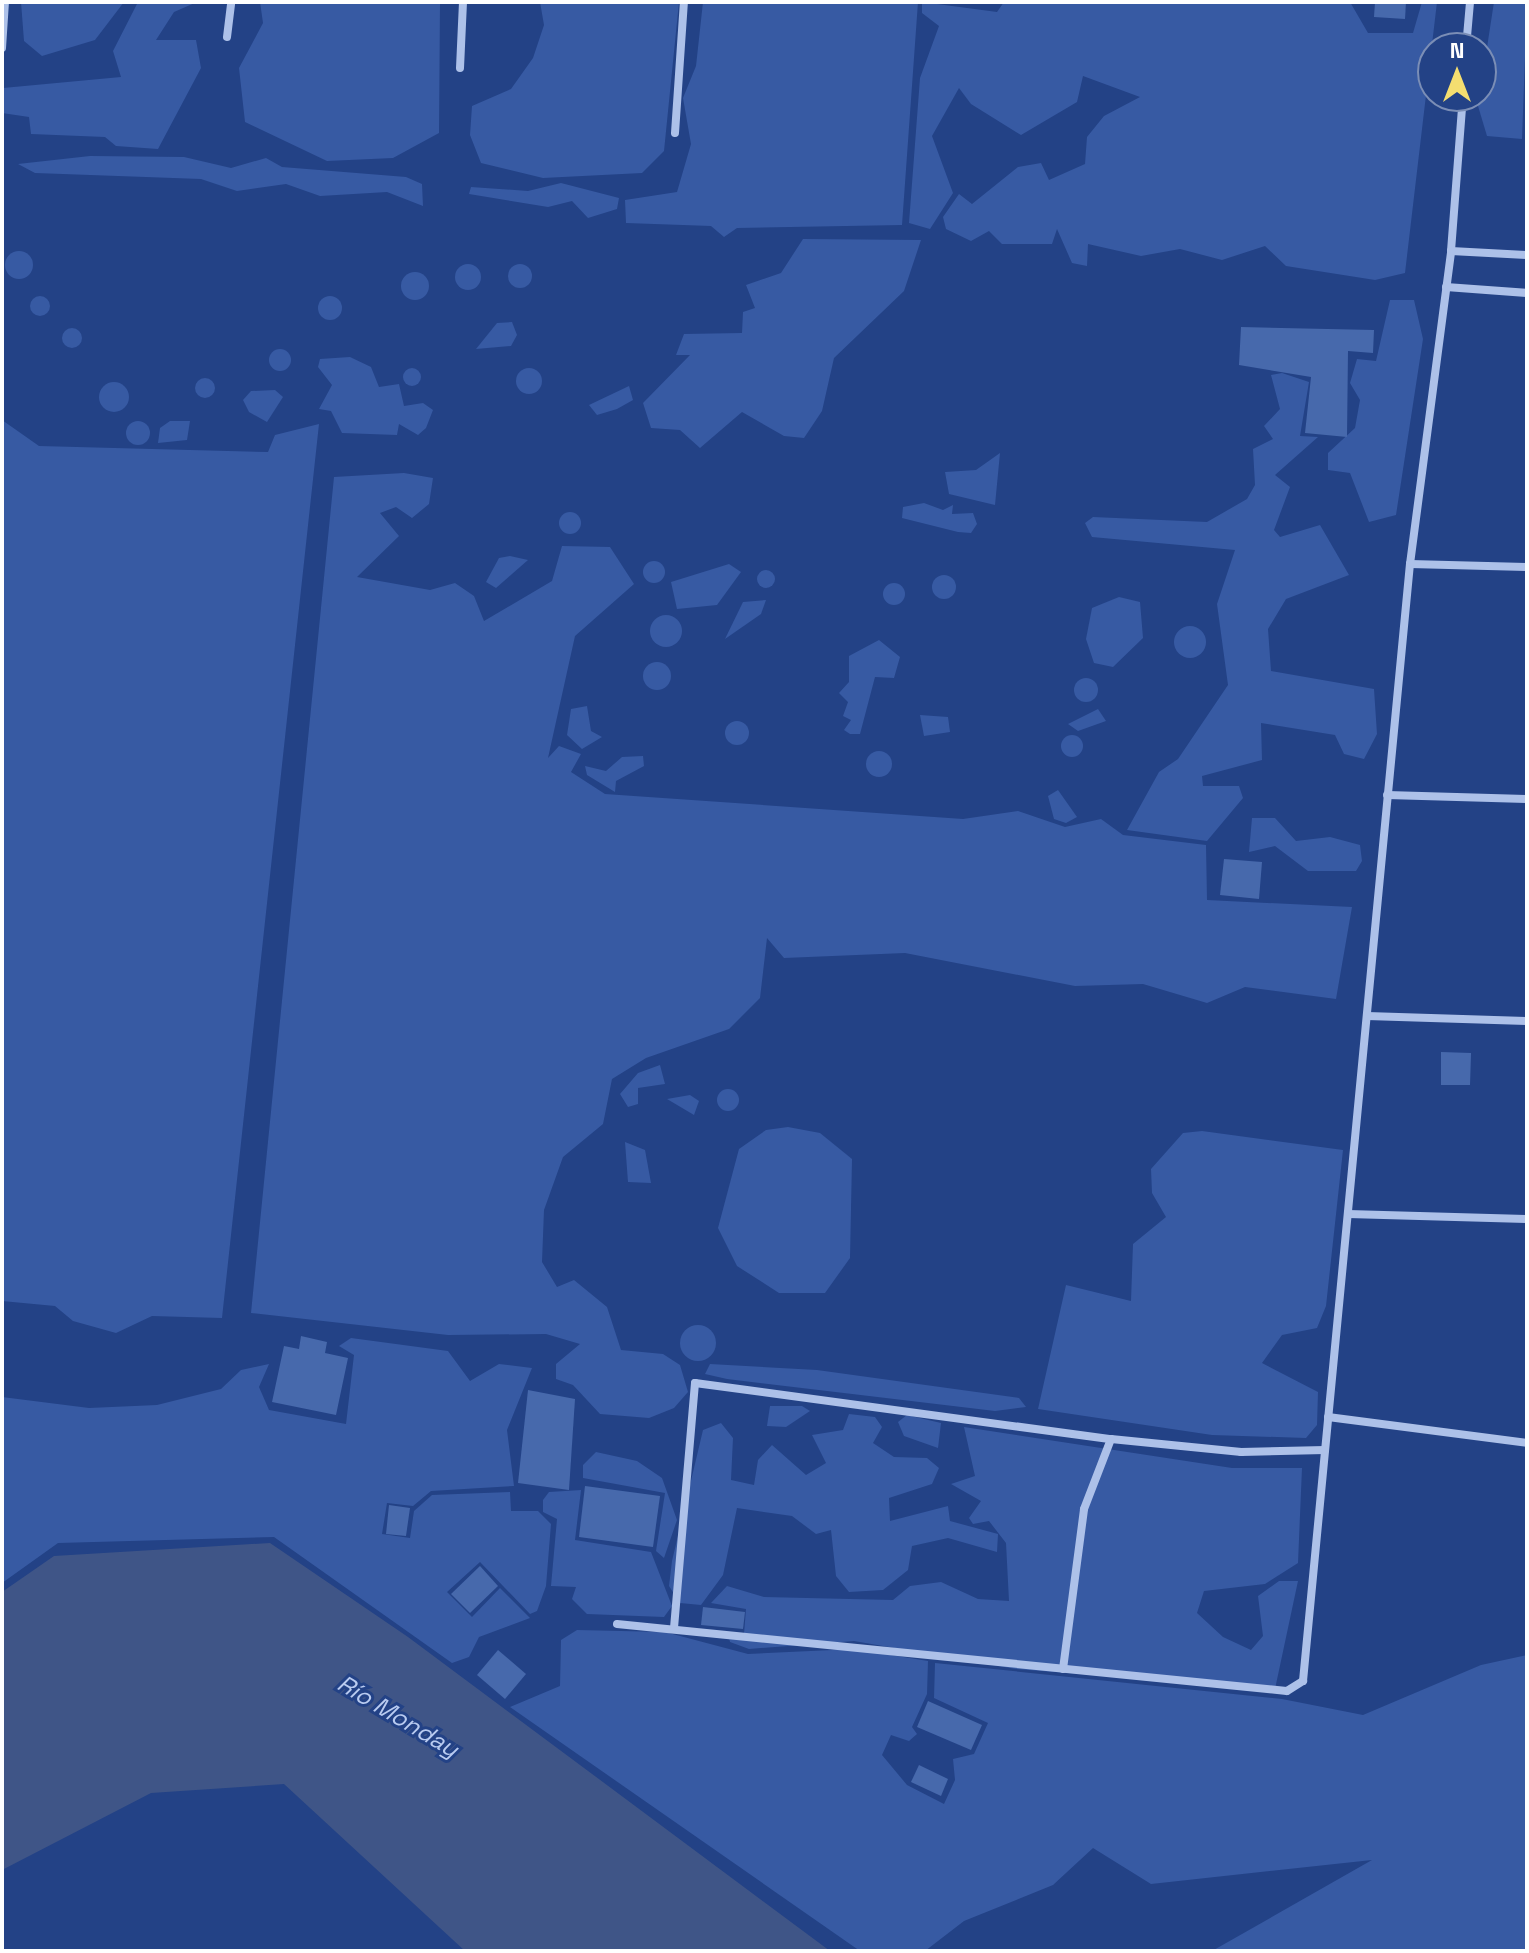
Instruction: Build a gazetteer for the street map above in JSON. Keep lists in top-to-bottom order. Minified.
{"water":["Río Monday"],"north":"top"}
